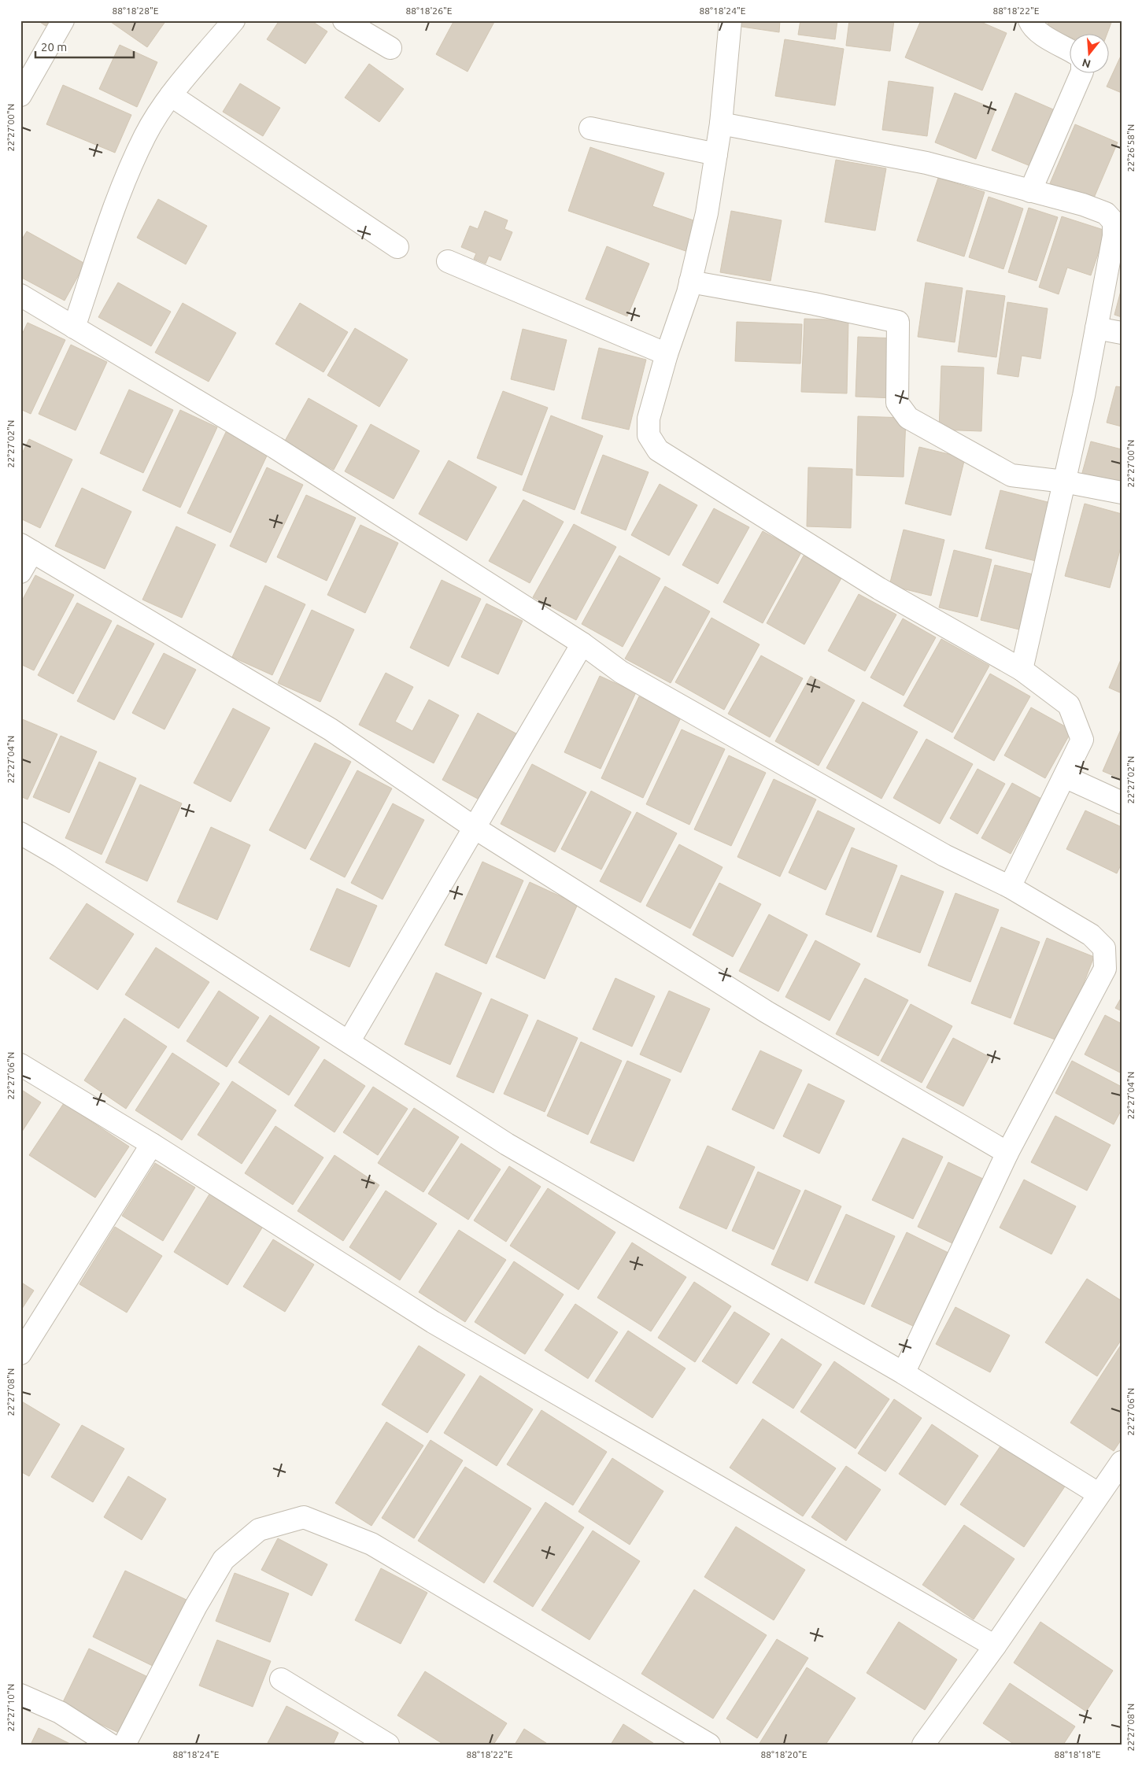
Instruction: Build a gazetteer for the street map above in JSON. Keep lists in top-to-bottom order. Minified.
{"scale_bar":"20 m","north":"bottom","coordinates":["88°18'28\"E","88°18'26\"E","88°18'24\"E","88°18'22\"E","22°27'00\"N","22°26'58\"N","22°27'02\"N","22°27'04\"N","22°27'06\"N","22°27'08\"N","22°27'10\"N","88°18'20\"E","88°18'18\"E"]}
